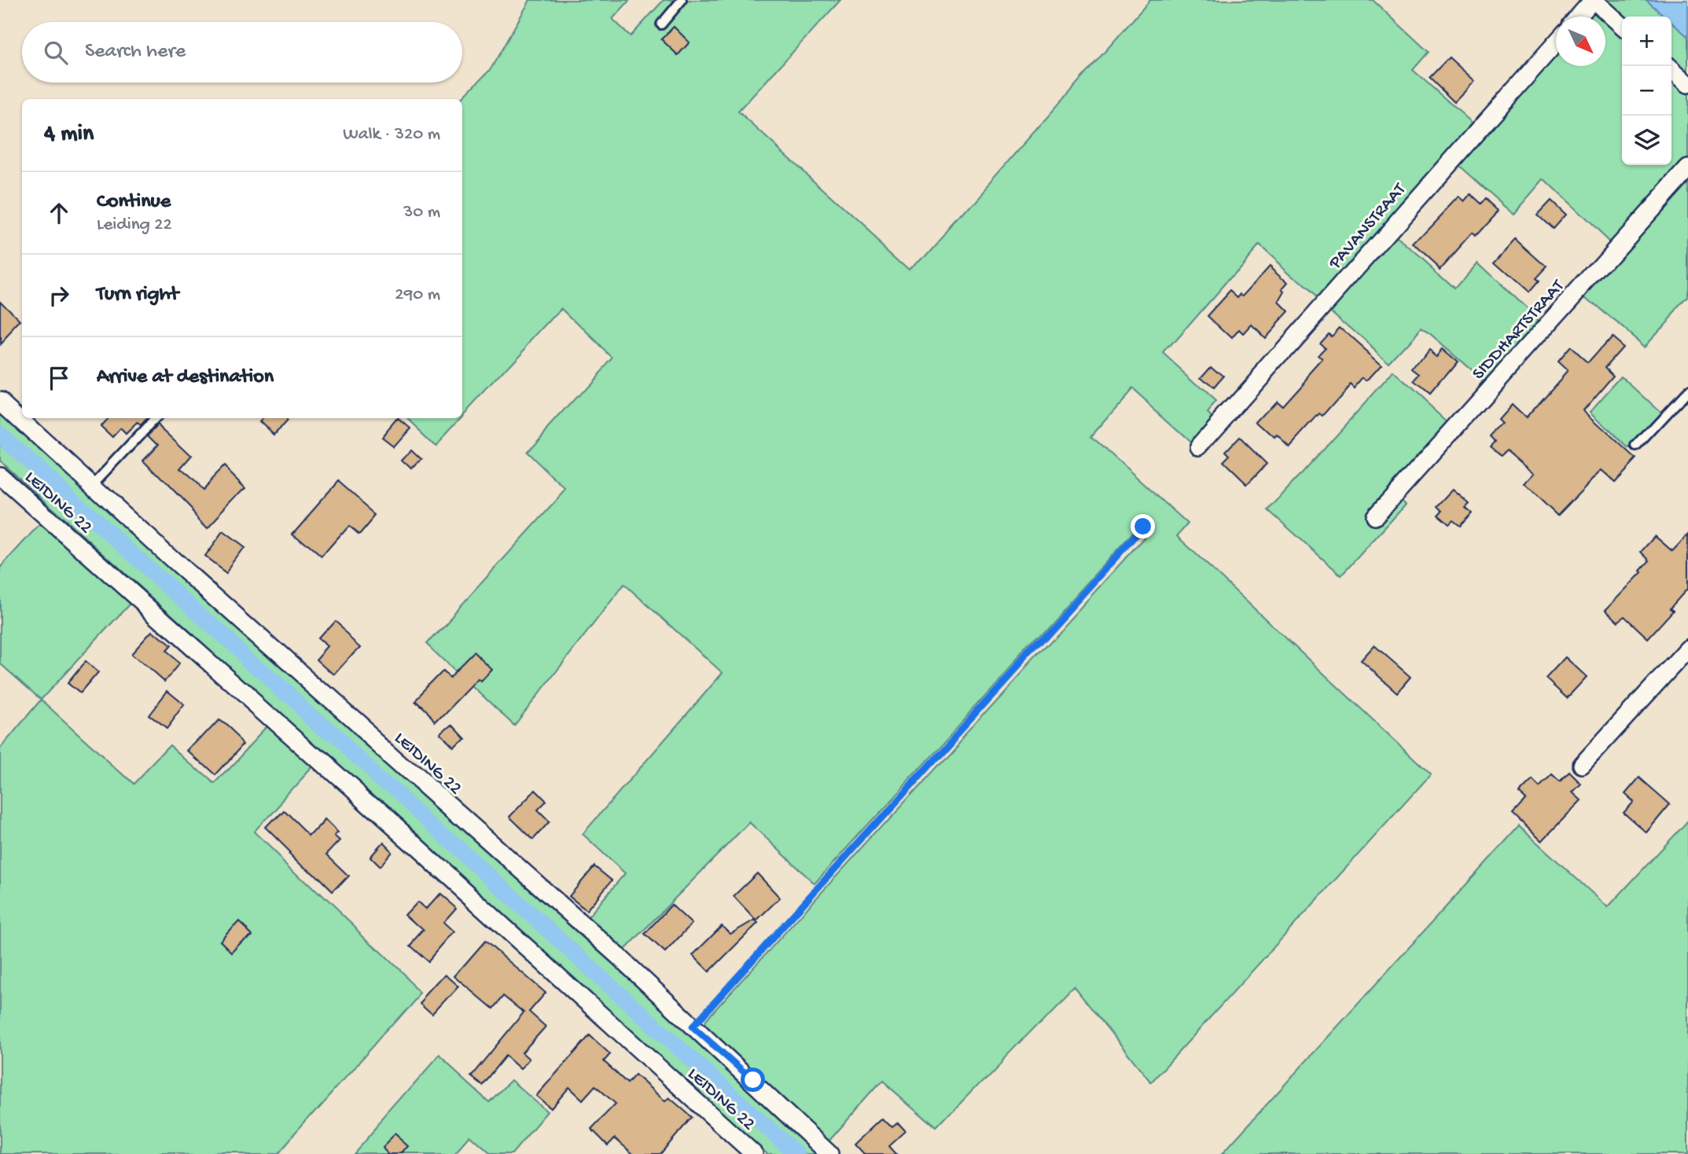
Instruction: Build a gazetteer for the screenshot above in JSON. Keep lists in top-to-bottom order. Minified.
{"streets":{"street":["PAVANSTRAAT","SIDDHARTSTRAAT","LEIDING 22"]},"north":"bottom right","page":{"map_buttons":["+","−"],"search":"Search here","heading":["4 min","Walk · 320 m"],"list":[["Continue","Leiding 22","30 m"],["Turn right","290 m"],"Arrive at destination"]}}
